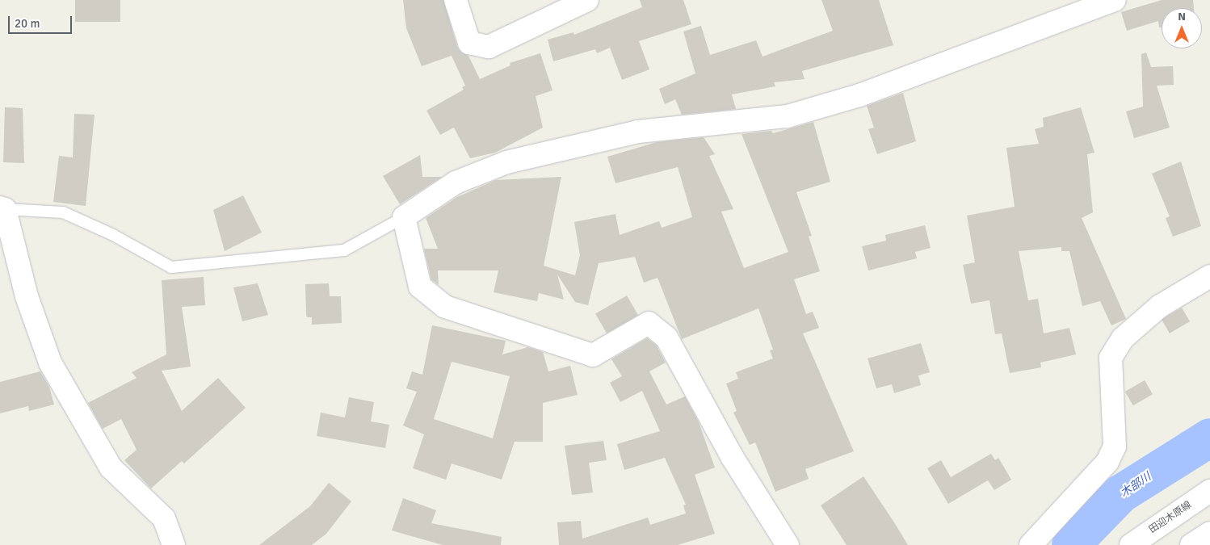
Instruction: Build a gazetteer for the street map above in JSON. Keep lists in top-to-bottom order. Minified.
{"streets":{"street":["田迎木原線"]},"water":["木部川"],"scale_bar":"20 m","north":"top"}
